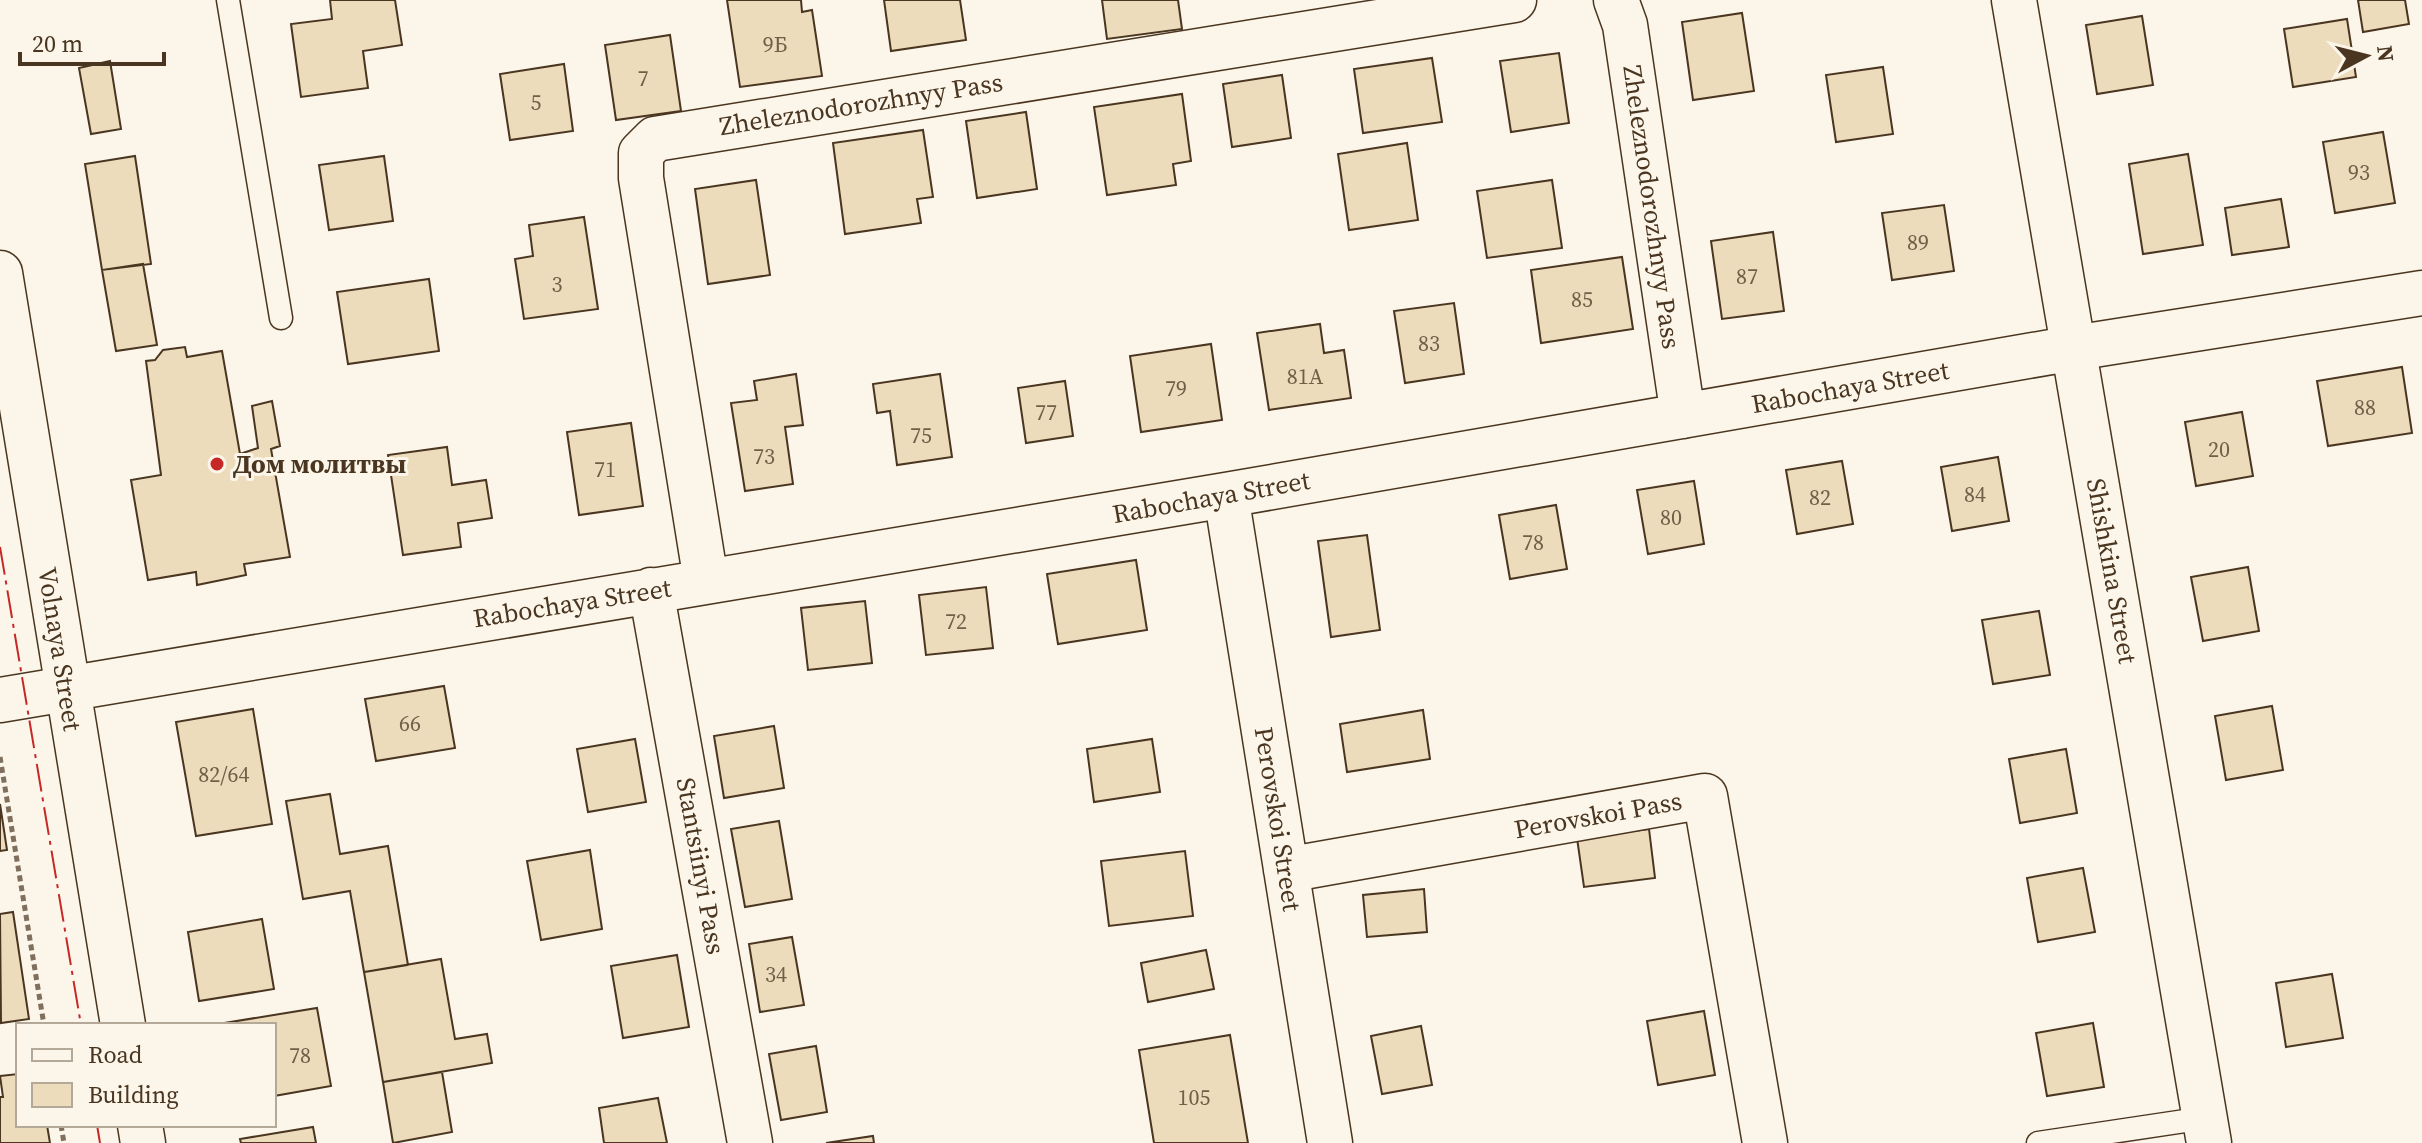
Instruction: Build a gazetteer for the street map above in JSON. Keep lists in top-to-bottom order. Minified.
{"streets":{"street":["Zheleznodorozhnyy Pass","Rabochaya Street","Shishkina Street","Volnaya Street","Perovskoi Pass","Perovskoi Street","Stantsiinyi Pass"]},"crossings":[["Zheleznodorozhnyy Pass","Rabochaya Street"],["Rabochaya Street","Shishkina Street"],["Rabochaya Street","Volnaya Street"],["Rabochaya Street","Perovskoi Street"],["Rabochaya Street","Stantsiinyi Pass"],["Perovskoi Pass","Perovskoi Street"]],"places":["Дом молитвы"],"house_numbers":["9Б","7","5","93","89","87","3","85","83","81А","79","88","77","75","20","73","71","84","82","80","78","72","66","82/64","34","78","105"],"legend":["Road","Building"],"scale_bar":"20 m","north":"right"}
